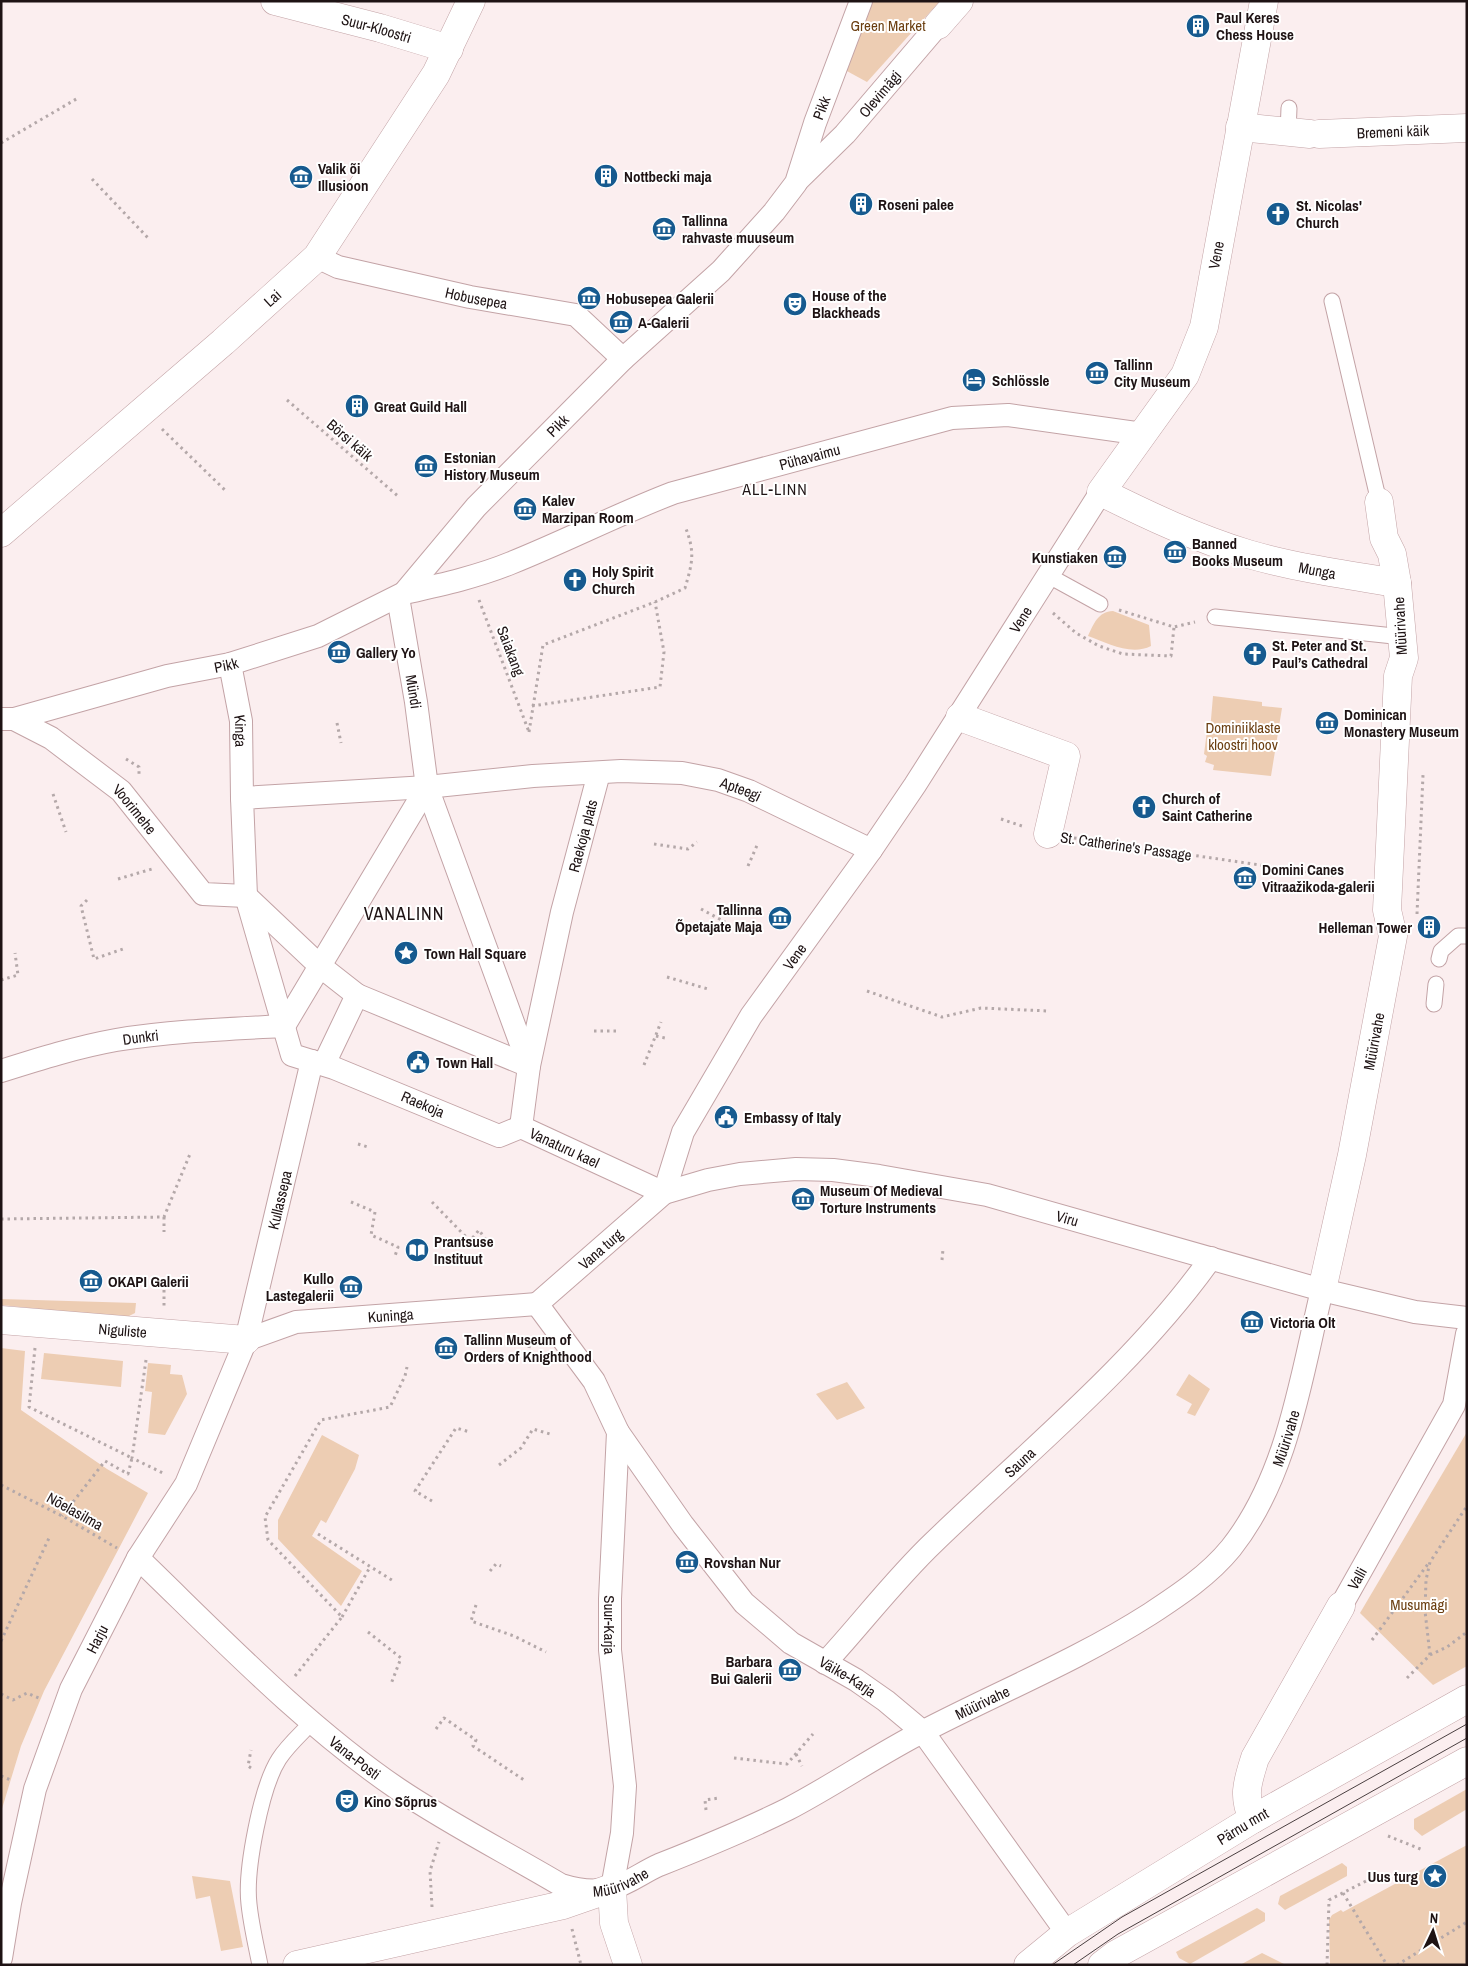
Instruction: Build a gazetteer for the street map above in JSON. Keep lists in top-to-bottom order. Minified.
{"streets":{"street":["Suur-Kloostri","Olevimägi","Pikk","Bremeni käik","Vene","Lai","Hobusepea","Pühavaimu","Munga","Müürivahe","Mündi","Kinga","Apteegi","Voorimehe","Raekoja plats","St. Catherine's Passage","Dunkri","Raekoja","Vanaturu kael","Kullassepa","Viru","Vana turg","Kuninga","Niguliste","Sauna","Valli","Suur-Karja","Harju","Väike-Karja","Vana-Posti","Pärnu mnt"],"path":["Börsi käik","Saiakang","Nõelasilma"]},"crossings":[["Suur-Kloostri","Lai"],["Olevimägi","Pikk"],["Pikk","Hobusepea"],["Pikk","Pühavaimu"],["Pikk","Mündi"],["Pikk","Kinga"],["Pikk","Voorimehe"],["Bremeni käik","Vene"],["Vene","Pühavaimu"],["Vene","Munga"],["Vene","Apteegi"],["Vene","St. Catherine's Passage"],["Vene","Vanaturu kael"],["Vene","Viru"],["Vene","Vana turg"],["Lai","Hobusepea"],["Pühavaimu","Saiakang"],["Pühavaimu","Mündi"],["Munga","Müürivahe"],["Müürivahe","Viru"],["Müürivahe","Suur-Karja"],["Müürivahe","Väike-Karja"],["Müürivahe","Vana-Posti"],["Apteegi","Raekoja plats"],["Raekoja plats","Vanaturu kael"],["Raekoja","Vanaturu kael"],["Raekoja","Kullassepa"],["Vanaturu kael","Viru"],["Vanaturu kael","Vana turg"],["Kullassepa","Kuninga"],["Kullassepa","Niguliste"],["Kullassepa","Harju"],["Viru","Vana turg"],["Viru","Sauna"],["Vana turg","Kuninga"],["Vana turg","Suur-Karja"],["Kuninga","Niguliste"],["Kuninga","Suur-Karja"],["Kuninga","Harju"],["Niguliste","Harju"],["Sauna","Väike-Karja"],["Nõelasilma","Harju"],["Nõelasilma","Vana-Posti"],["Valli","Pärnu mnt"],["Suur-Karja","Väike-Karja"],["Suur-Karja","Vana-Posti"],["Harju","Vana-Posti"],["Väike-Karja","Pärnu mnt"]],"districts":["ALL-LINN","VANALINN"],"parks":["Green Market","Dominiiklaste kloostri hoov","Musumägi"],"places":{"building":["Paul Keres Chess House","Nottbecki maja","Roseni palee","Great Guild Hall","Helleman Tower"],"museum":["Valik õi Illusioon","Tallinna rahvaste muuseum","Hobusepea Galerii","A-Galerii","Tallinn City Museum","Estonian History Museum","Kalev Marzipan Room","Banned Books Museum","Kunstiaken","Gallery Yo","Dominican Monastery Museum","Domini Canes Vitraažikoda-galerii","Tallinna Õpetajate Maja","Museum Of Medieval Torture Instruments","OKAPI Galerii","Kullo Lastegalerii","Victoria Olt","Tallinn Museum of Orders of Knighthood","Rovshan Nur","Barbara Bui Galerii"],"church":["St. Nicolas' Church","Holy Spirit Church","St. Peter and St. Paul’s Cathedral","Church of Saint Catherine"],"theatre":["House of the Blackheads","Kino Sõprus"],"hotel":["Schlössle"],"place":["Town Hall Square","Uus turg"],"public building":["Town Hall","Embassy of Italy"],"library":["Prantsuse Instituut"]},"north":"top"}
